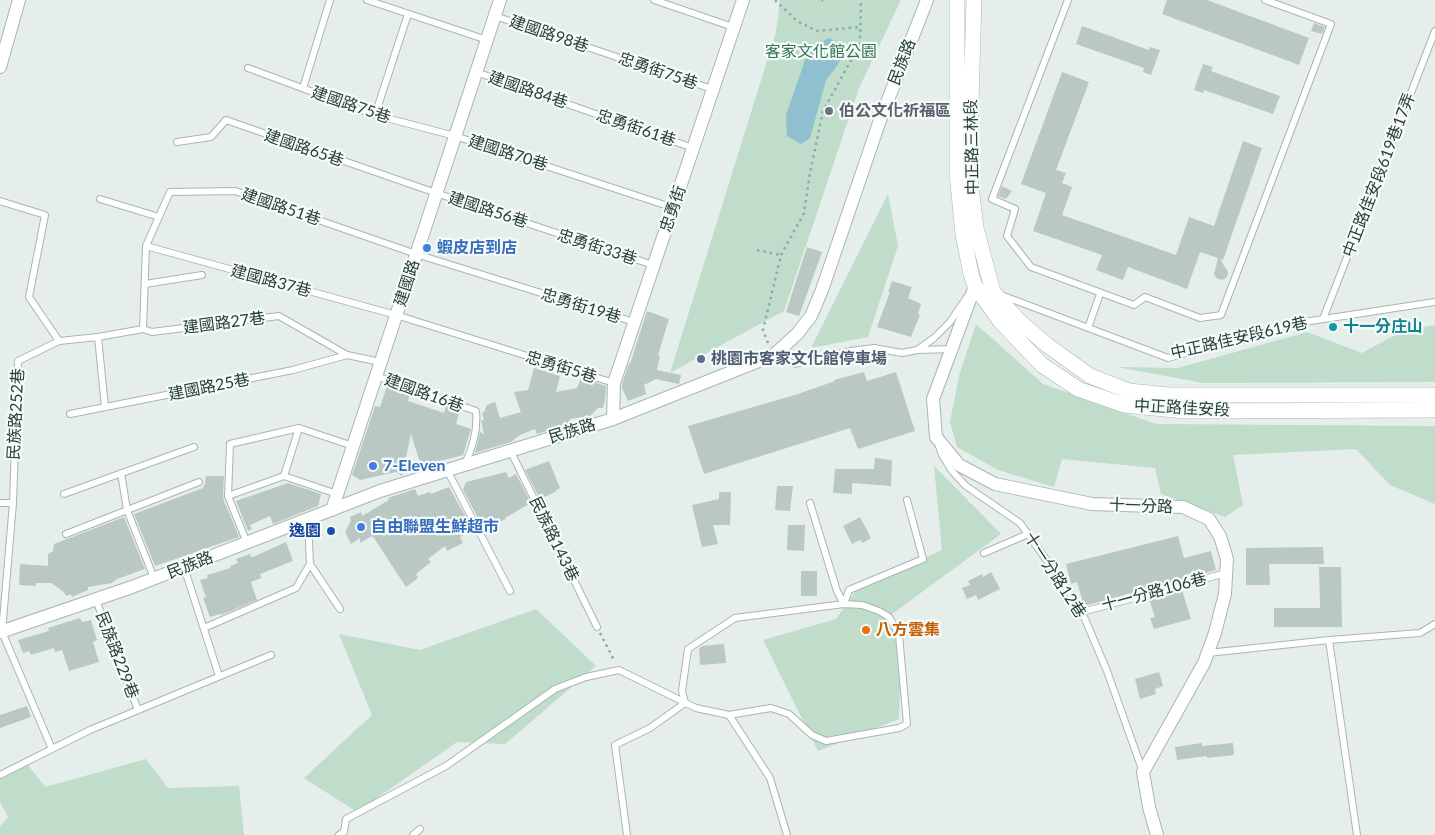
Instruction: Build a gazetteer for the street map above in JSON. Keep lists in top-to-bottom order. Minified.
{"streets":{"main road":["中正路三林段","中正路佳安段"],"street":["民族路","忠勇街","建國路","十一分路"],"lane":["建國路98巷","忠勇街75巷","建國路84巷","建國路75巷","忠勇街61巷","建國路65巷","建國路70巷","中正路佳安段619巷17弄","建國路51巷","建國路56巷","忠勇街33巷","建國路37巷","忠勇街19巷","建國路27巷","中正路佳安段619巷","忠勇街5巷","建國路25巷","建國路16巷","民族路252巷","民族路143巷","十一分路12巷","十一分路106巷","民族路229巷"]},"crossings":[["建國路98巷","忠勇街75巷"],["建國路98巷","建國路"],["民族路","忠勇街"],["民族路","建國路"],["民族路","建國路16巷"],["民族路","民族路252巷"],["民族路","民族路143巷"],["民族路","民族路229巷"],["忠勇街75巷","忠勇街"],["建國路84巷","忠勇街61巷"],["建國路84巷","建國路"],["建國路75巷","建國路70巷"],["建國路75巷","建國路"],["忠勇街61巷","忠勇街"],["中正路三林段","中正路佳安段619巷"],["中正路三林段","中正路佳安段"],["建國路65巷","建國路56巷"],["建國路65巷","建國路"],["建國路70巷","忠勇街"],["建國路70巷","建國路"],["中正路佳安段619巷17弄","中正路佳安段619巷"],["建國路51巷","建國路37巷"],["建國路51巷","建國路"],["建國路51巷","忠勇街19巷"],["忠勇街","忠勇街33巷"],["忠勇街","忠勇街19巷"],["忠勇街","忠勇街5巷"],["建國路56巷","忠勇街33巷"],["建國路56巷","建國路"],["建國路37巷","建國路"],["建國路37巷","忠勇街5巷"],["建國路","忠勇街19巷"],["建國路","建國路27巷"],["建國路","建國路16巷"],["建國路27巷","建國路25巷"],["建國路27巷","民族路252巷"],["中正路佳安段619巷","中正路佳安段"],["十一分路","十一分路12巷"],["十一分路","十一分路106巷"],["十一分路12巷","十一分路106巷"]],"parks":["客家文化館公園"],"places":["伯公文化祈福區","蝦皮店到店","十一分庄山","桃園市客家文化館停車場","7-Eleven","自由聯盟生鮮超市","逸園","八方雲集"]}
